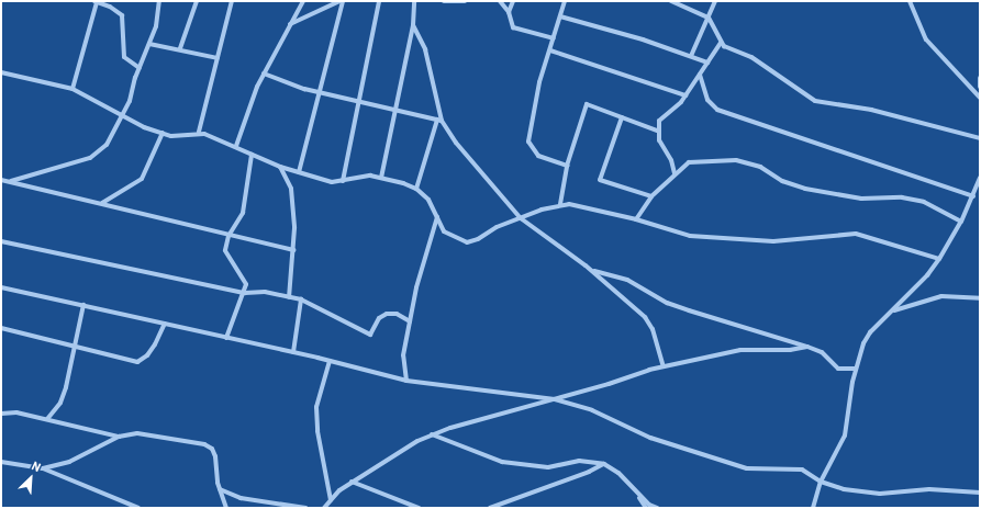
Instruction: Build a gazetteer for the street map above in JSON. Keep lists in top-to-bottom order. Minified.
{"north":"top right"}
